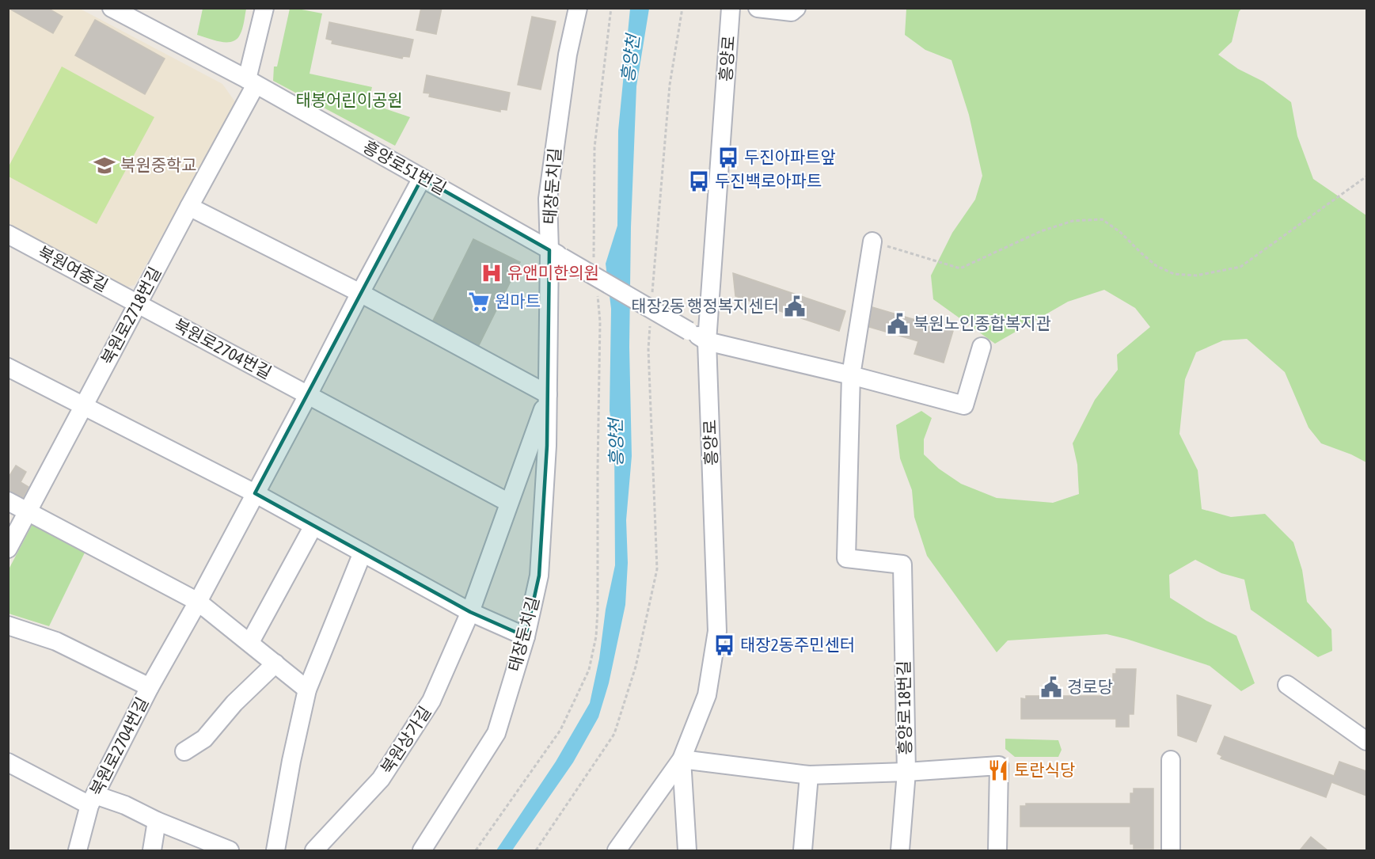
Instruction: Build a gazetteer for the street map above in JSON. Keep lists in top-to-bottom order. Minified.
{"streets":{"street":["흥양로","흥양로51번길","태장둔치길","북원여중길","북원로2718번길","북원로2704번길","흥양로 18번길","북원상가길"]},"crossings":[["흥양로","흥양로51번길"],["흥양로51번길","태장둔치길"],["흥양로51번길","북원로2718번길"],["흥양로51번길","북원로2704번길"],["태장둔치길","북원상가길"],["북원여중길","북원로2718번길"],["북원여중길","북원로2704번길"],["북원로2718번길","북원로2704번길"]],"water":["흥양천"],"parks":["태봉어린이공원"],"places":{"bus stop":["두진아파트앞","두진백로아파트","태장2동주민센터"],"school or university":["북원중학교"],"hospital":["유앤미한의원"],"supermarket":["원마트"],"public building":["태장2동 행정복지센터","북원노인종합복지관","경로당"],"restaurant":["토란식당"]}}
